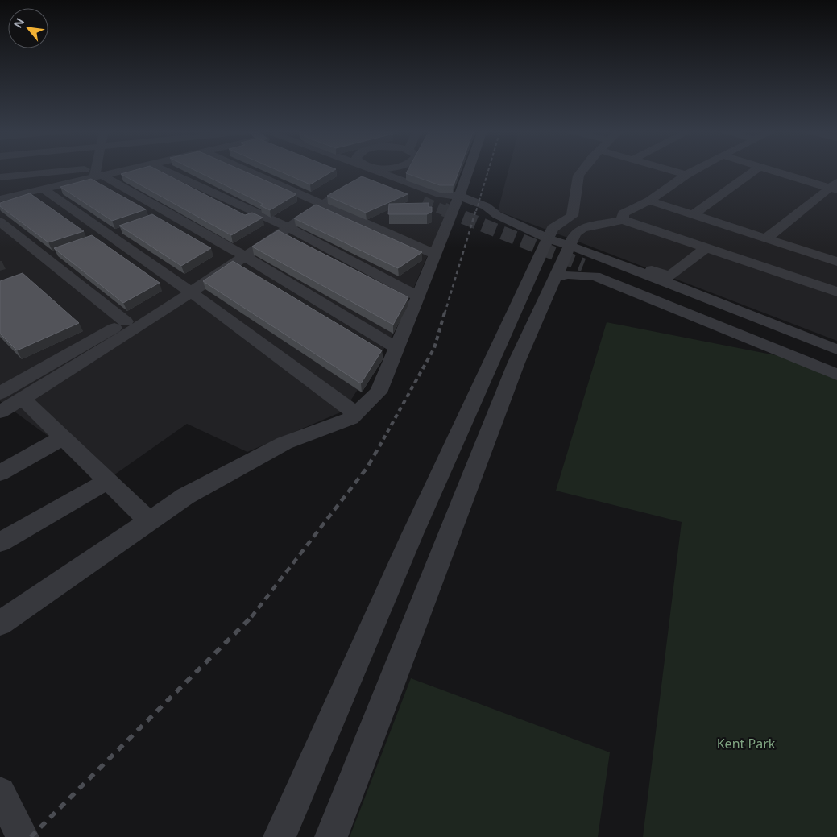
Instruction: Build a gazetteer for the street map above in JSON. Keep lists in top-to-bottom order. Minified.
{"parks":["Kent Park"],"north":"top left"}
